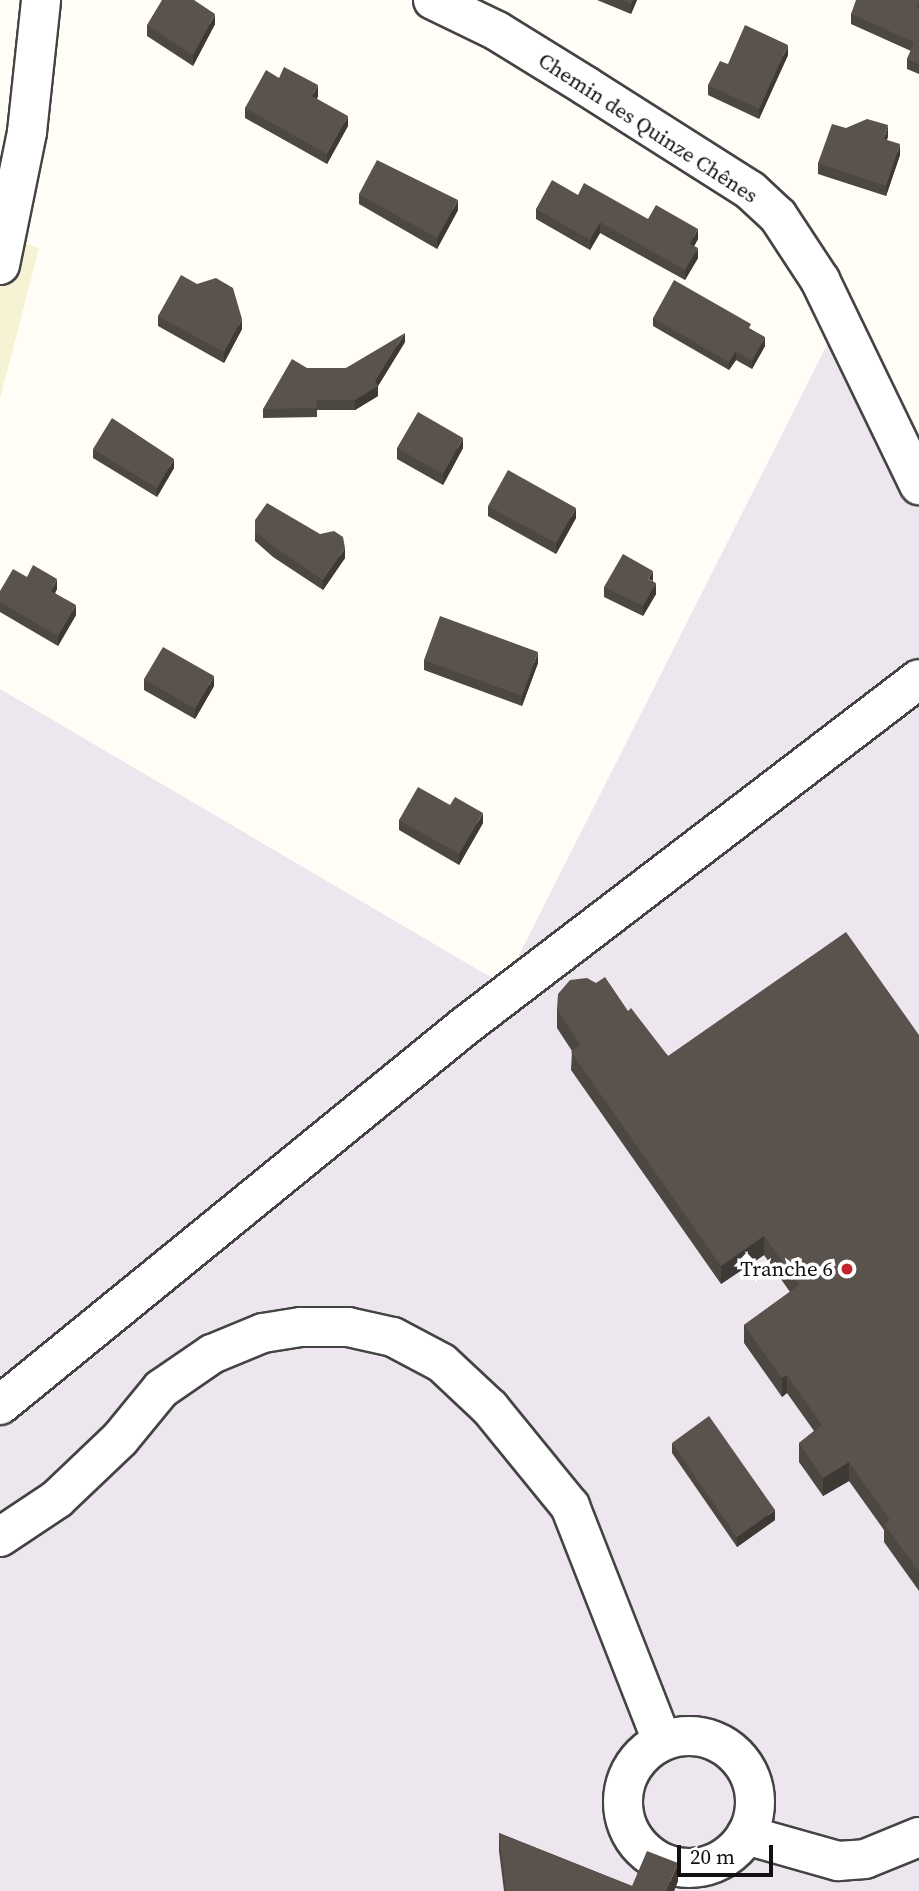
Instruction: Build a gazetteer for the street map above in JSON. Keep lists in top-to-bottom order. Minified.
{"streets":{"street":["Chemin des Quinze Chênes"]},"places":["Tranche 6"],"scale_bar":"20 m"}
